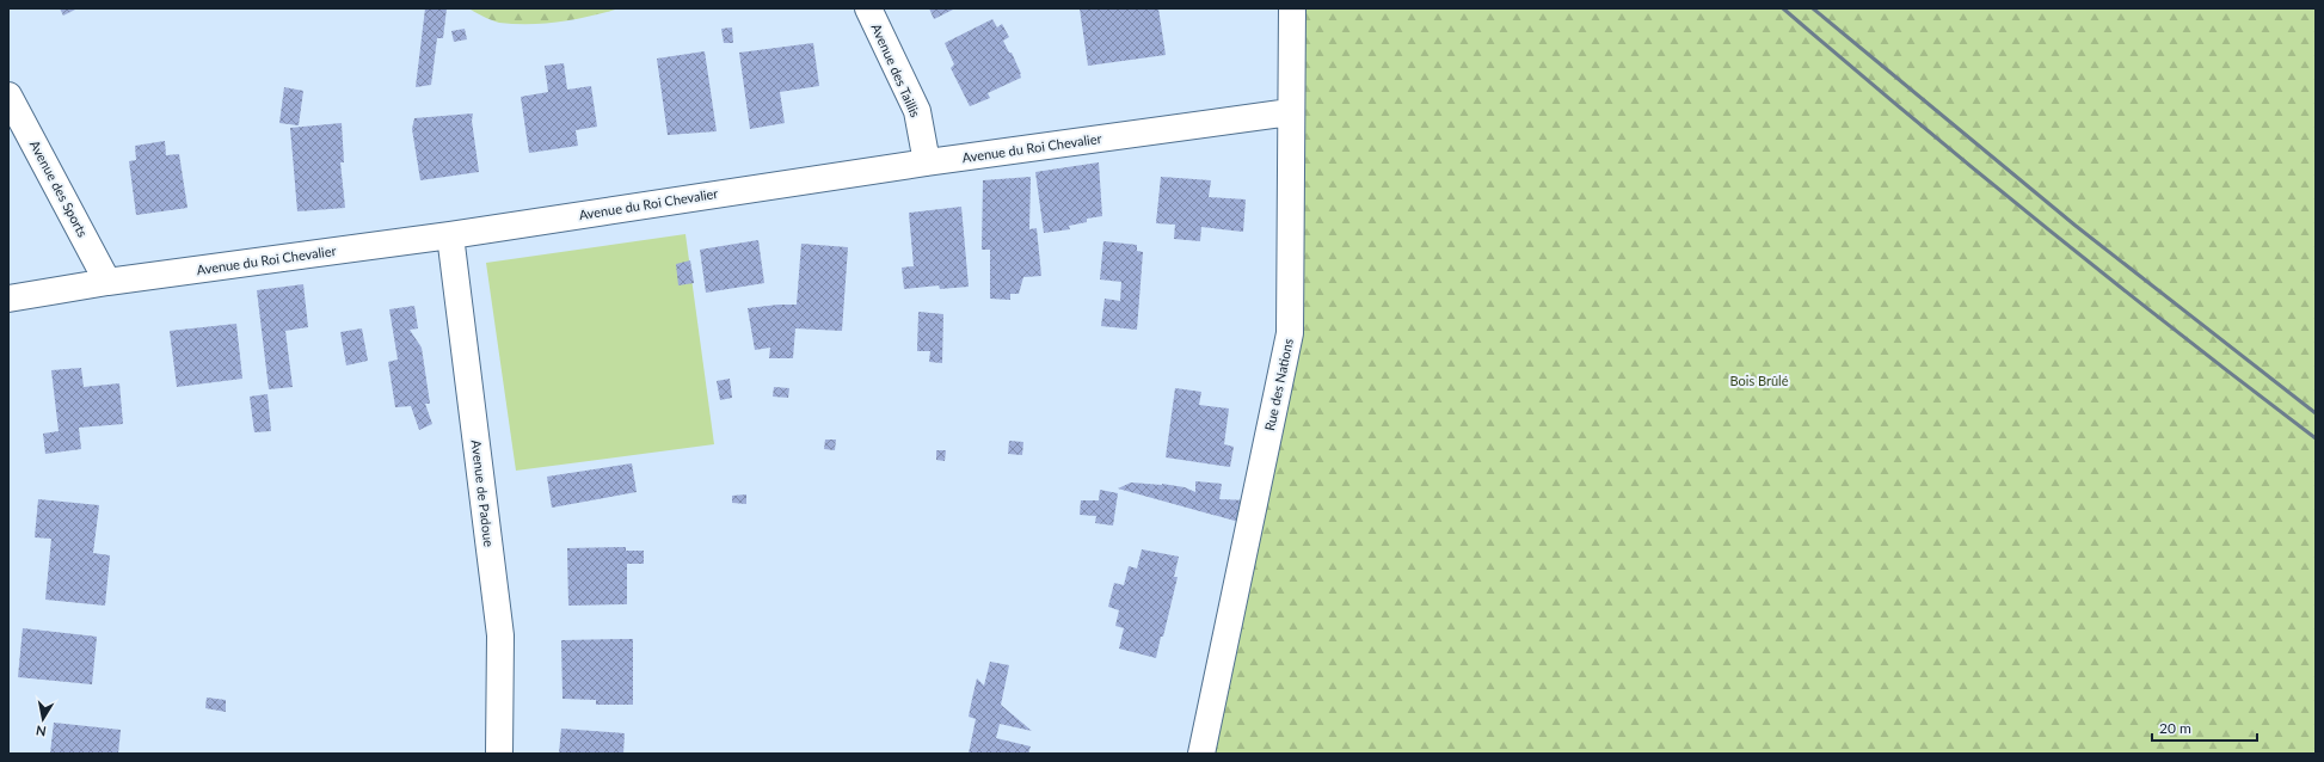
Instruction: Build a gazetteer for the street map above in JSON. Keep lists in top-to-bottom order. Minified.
{"streets":{"street":["Avenue des Taillis","Avenue du Roi Chevalier","Avenue des Sports","Rue des Nations","Avenue de Padoue"]},"crossings":[["Avenue des Taillis","Avenue du Roi Chevalier"],["Avenue du Roi Chevalier","Avenue des Sports"],["Avenue du Roi Chevalier","Rue des Nations"],["Avenue du Roi Chevalier","Avenue de Padoue"]],"parks":["Bois Brûlé"],"scale_bar":"20 m","north":"bottom"}
